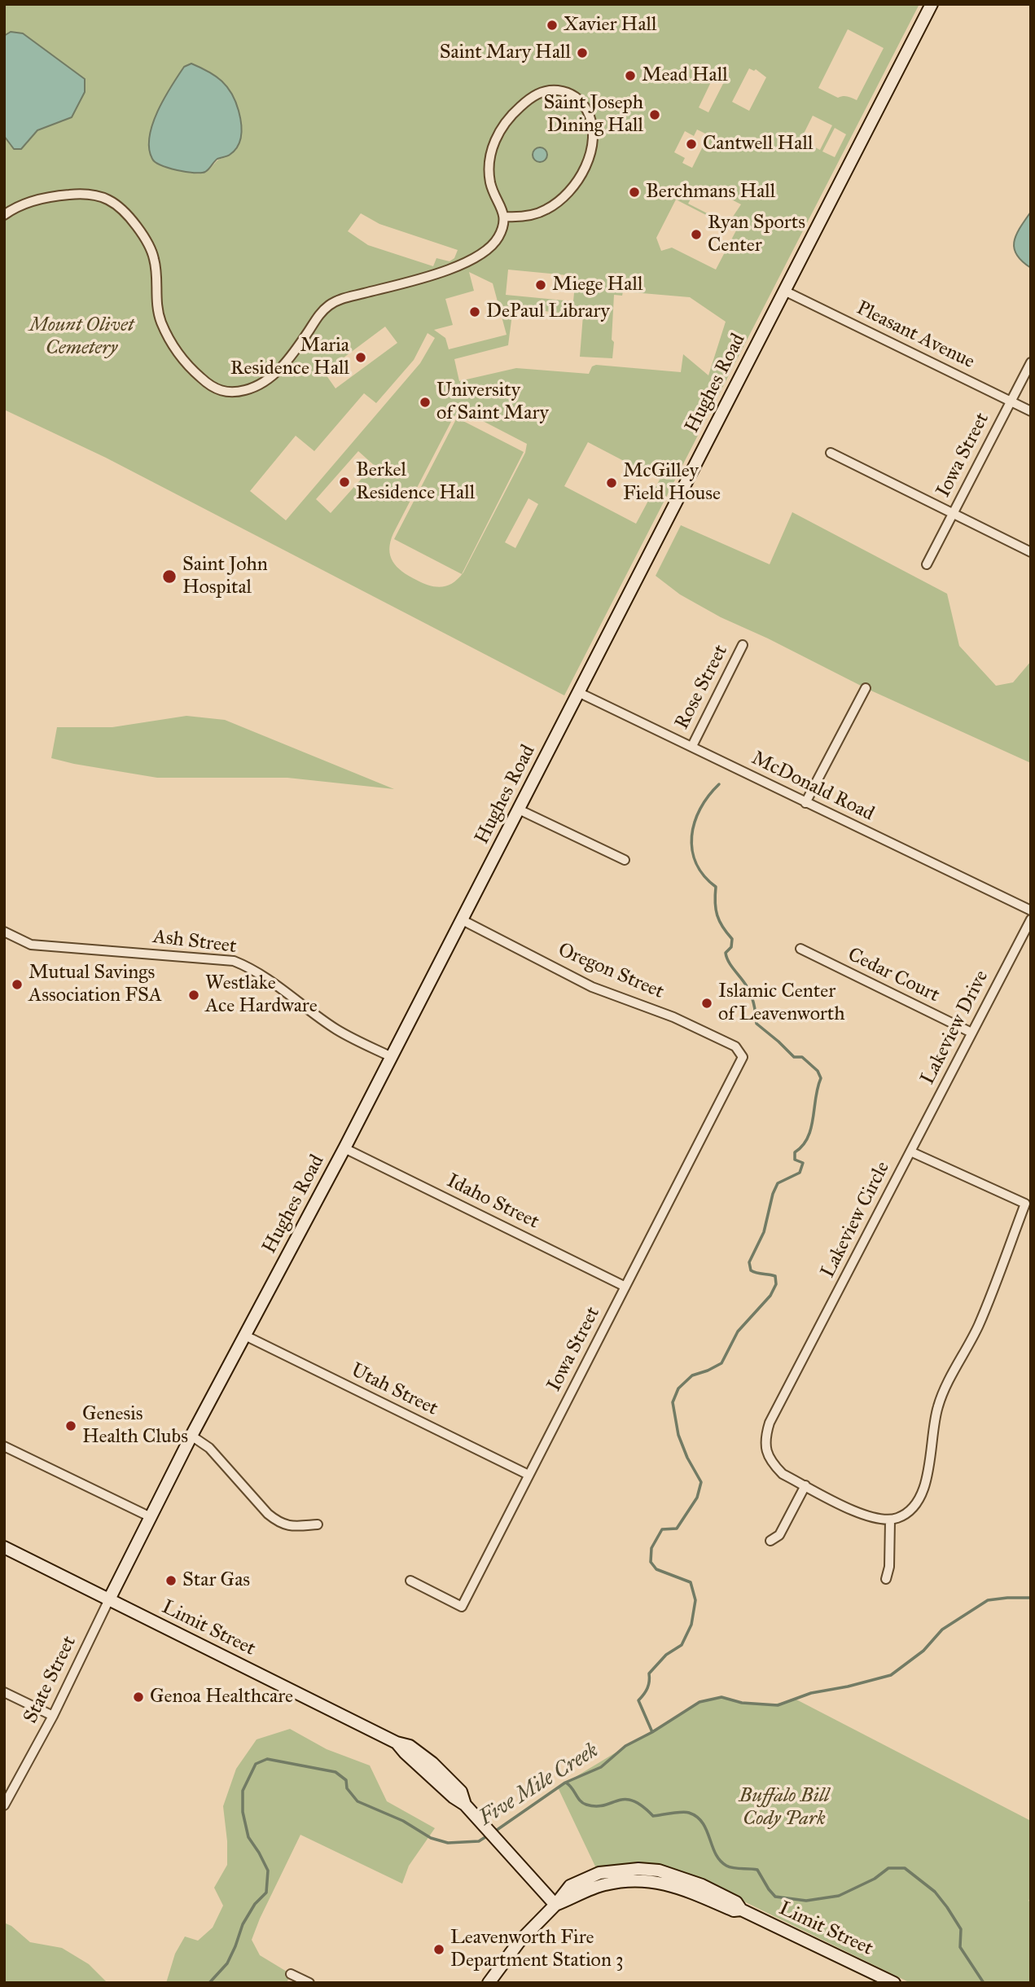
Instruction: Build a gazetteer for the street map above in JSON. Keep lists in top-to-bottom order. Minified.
{"streets":{"street":["Pleasant Avenue","Hughes Road","Iowa Street","Rose Street","McDonald Road","Ash Street","Oregon Street","Cedar Court","Lakeview Drive","Idaho Street","Lakeview Circle","Utah Street","Limit Street","State Street"]},"crossings":[["Pleasant Avenue","Hughes Road"],["Pleasant Avenue","Iowa Street"],["Hughes Road","McDonald Road"],["Hughes Road","Ash Street"],["Hughes Road","Oregon Street"],["Hughes Road","Idaho Street"],["Hughes Road","Utah Street"],["Hughes Road","Limit Street"],["Hughes Road","State Street"],["Iowa Street","Oregon Street"],["Iowa Street","Idaho Street"],["Iowa Street","Utah Street"],["Rose Street","McDonald Road"],["Cedar Court","Lakeview Drive"],["Lakeview Drive","Lakeview Circle"],["Limit Street","State Street"]],"water":["Five Mile Creek"],"parks":["Mount Olivet Cemetery","Buffalo Bill Cody Park"],"places":["Xavier Hall","Saint Mary Hall","Mead Hall","Saint Joseph Dining Hall","Cantwell Hall","Berchmans Hall","Ryan Sports Center","Miege Hall","DePaul Library","Maria Residence Hall","University of Saint Mary","Berkel Residence Hall","McGilley Field House","Saint John Hospital","Mutual Savings Association FSA","Westlake Ace Hardware","Islamic Center of Leavenworth","Genesis Health Clubs","Star Gas","Genoa Healthcare","Leavenworth Fire Department Station 3"]}
